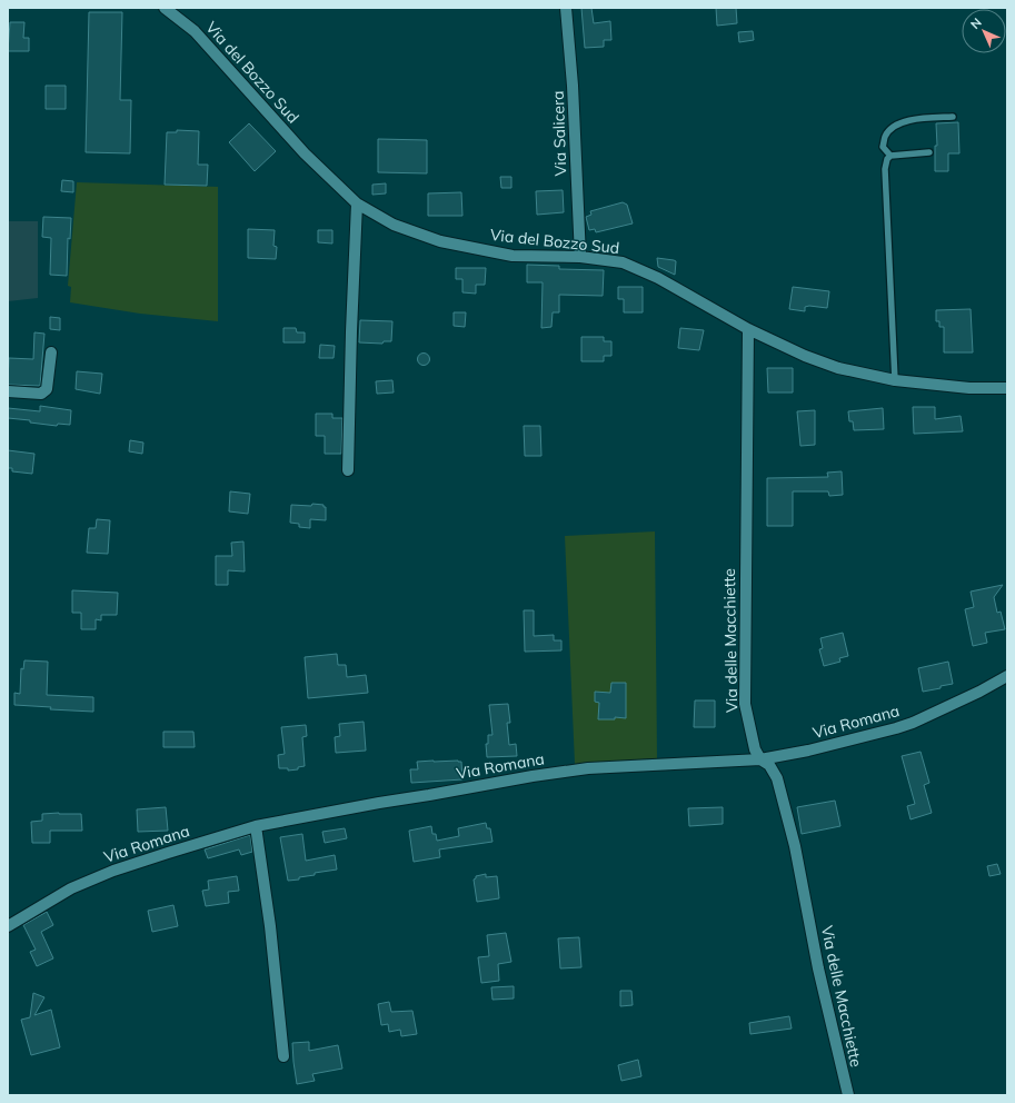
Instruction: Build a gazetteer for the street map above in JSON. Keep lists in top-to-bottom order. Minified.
{"streets":{"street":["Via del Bozzo Sud","Via Salicera","Via delle Macchiette","Via Romana"]},"crossings":[["Via del Bozzo Sud","Via Salicera"],["Via del Bozzo Sud","Via delle Macchiette"],["Via delle Macchiette","Via Romana"]],"north":"top left"}
